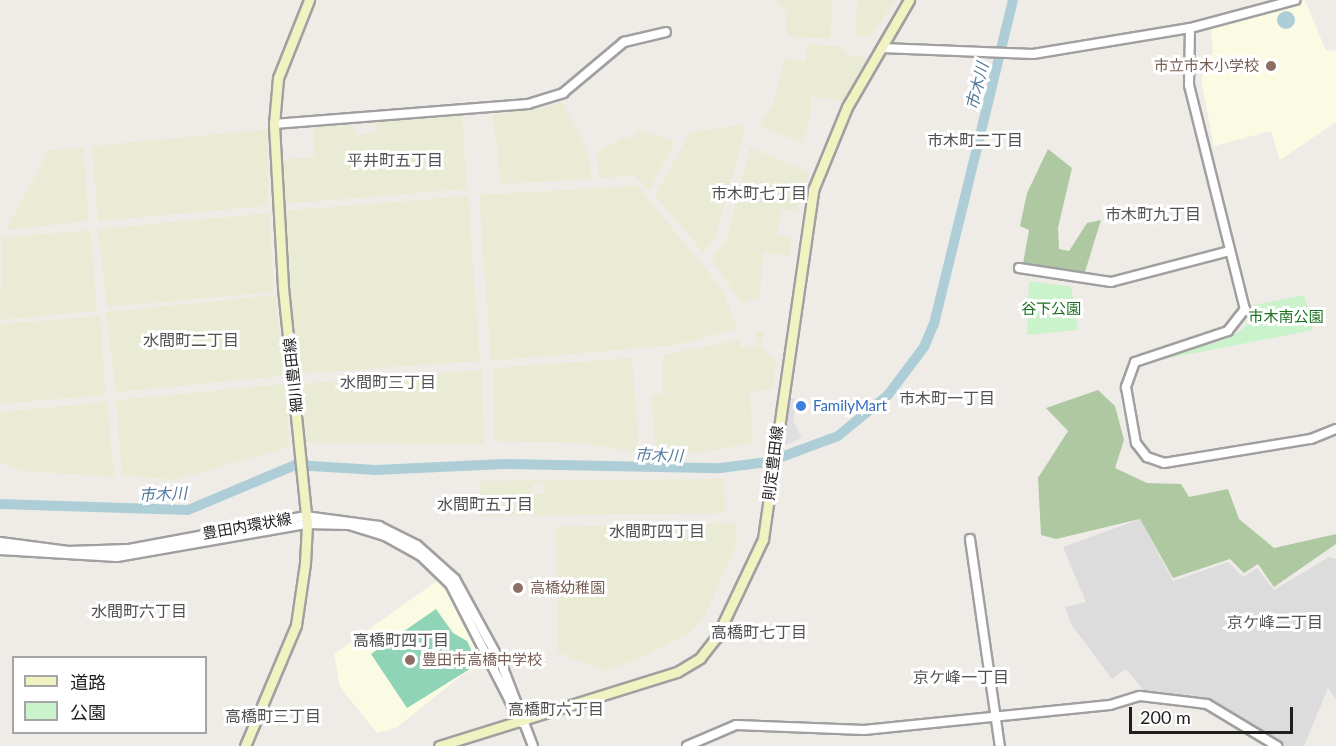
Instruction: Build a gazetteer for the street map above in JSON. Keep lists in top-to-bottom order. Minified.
{"streets":{"main road":["細川豊田線","則定豊田線"],"street":["豊田内環状線"]},"crossings":[["細川豊田線","豊田内環状線"],["則定豊田線","豊田内環状線"]],"districts":["市木町二丁目","平井町五丁目","市木町七丁目","市木町九丁目","水間町二丁目","水間町三丁目","市木町一丁目","水間町五丁目","水間町四丁目","水間町六丁目","京ケ峰二丁目","高橋町七丁目","高橋町四丁目","京ケ峰一丁目","高橋町六丁目","高橋町三丁目"],"water":["市木川"],"parks":["谷下公園","市木南公園"],"places":["市立市木小学校","FamilyMart","高橋幼稚園","豊田市高橋中学校"],"legend":["道路","公園"],"scale_bar":"200 m"}
